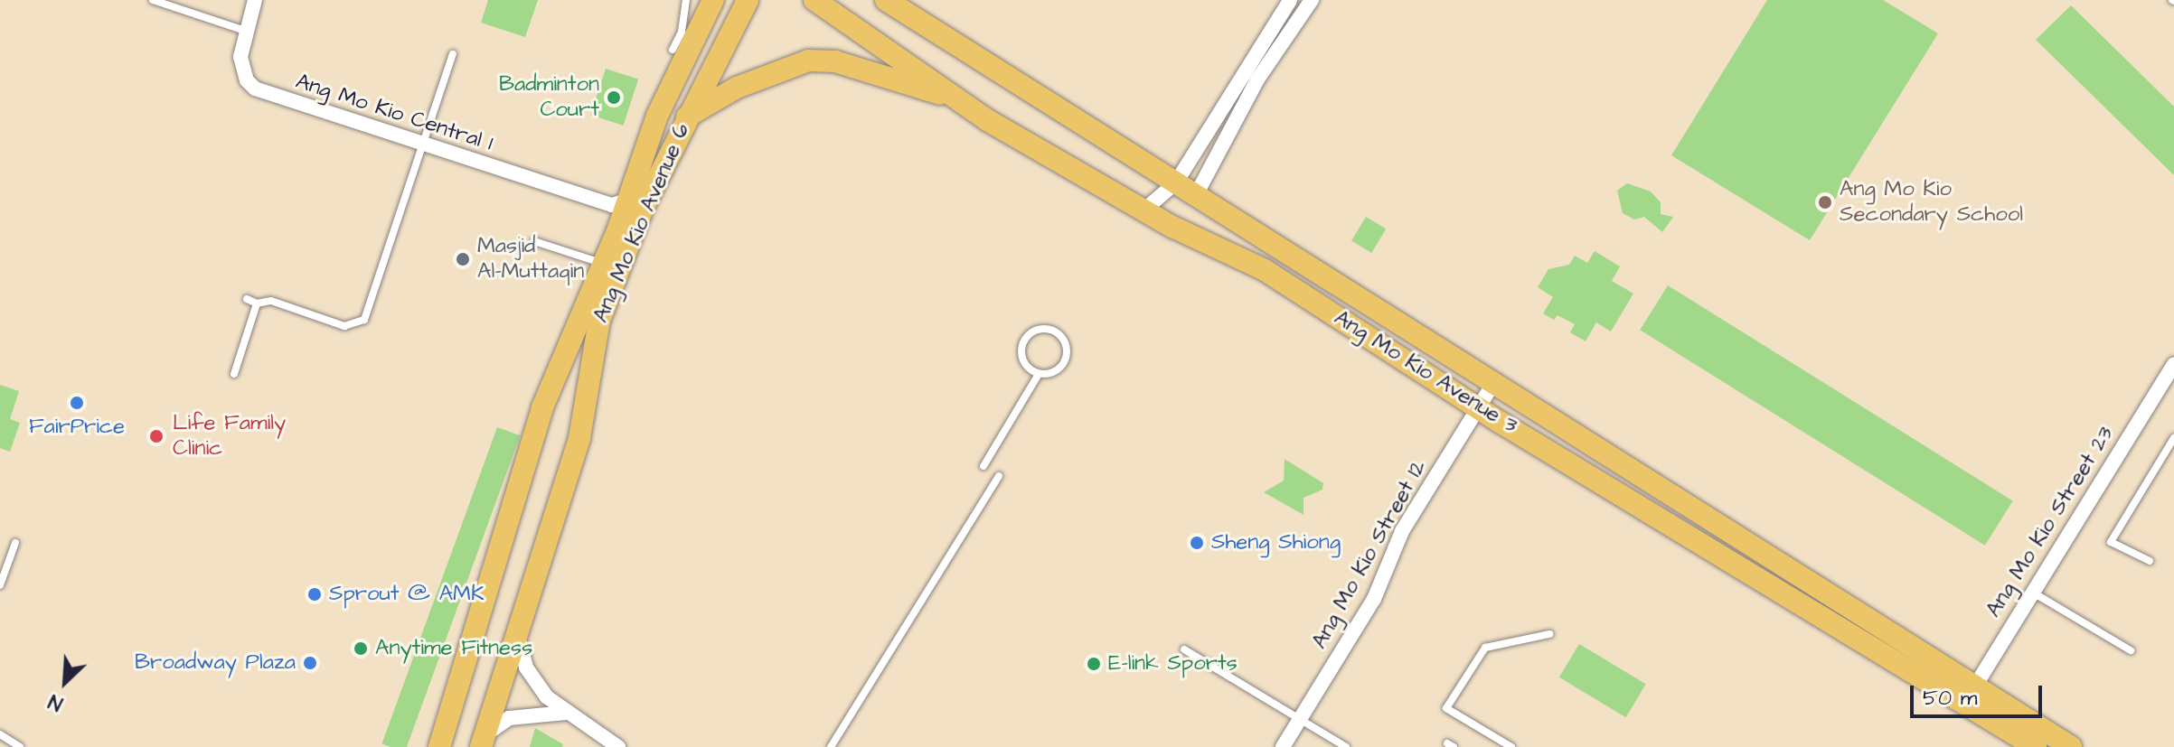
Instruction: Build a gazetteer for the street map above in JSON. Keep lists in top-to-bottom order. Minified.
{"streets":{"main road":["Ang Mo Kio Avenue 6","Ang Mo Kio Avenue 3"],"street":["Ang Mo Kio Central 1","Ang Mo Kio Street 23","Ang Mo Kio Street 12"]},"crossings":[["Ang Mo Kio Central 1","Ang Mo Kio Avenue 6"],["Ang Mo Kio Avenue 3","Ang Mo Kio Street 23"],["Ang Mo Kio Avenue 3","Ang Mo Kio Street 12"]],"places":["Badminton Court","Ang Mo Kio Secondary School","Masjid Al-Muttaqin","FairPrice","Life Family Clinic","Sheng Shiong","Sprout @ AMK","Anytime Fitness","Broadway Plaza","E-link Sports"],"scale_bar":"50 m","north":"bottom left"}
